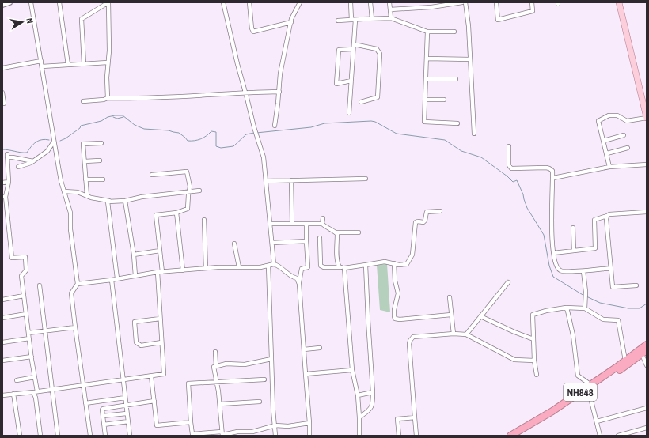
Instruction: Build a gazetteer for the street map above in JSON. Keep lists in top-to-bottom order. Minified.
{"streets":{"highway":["NH848"]},"north":"right"}
